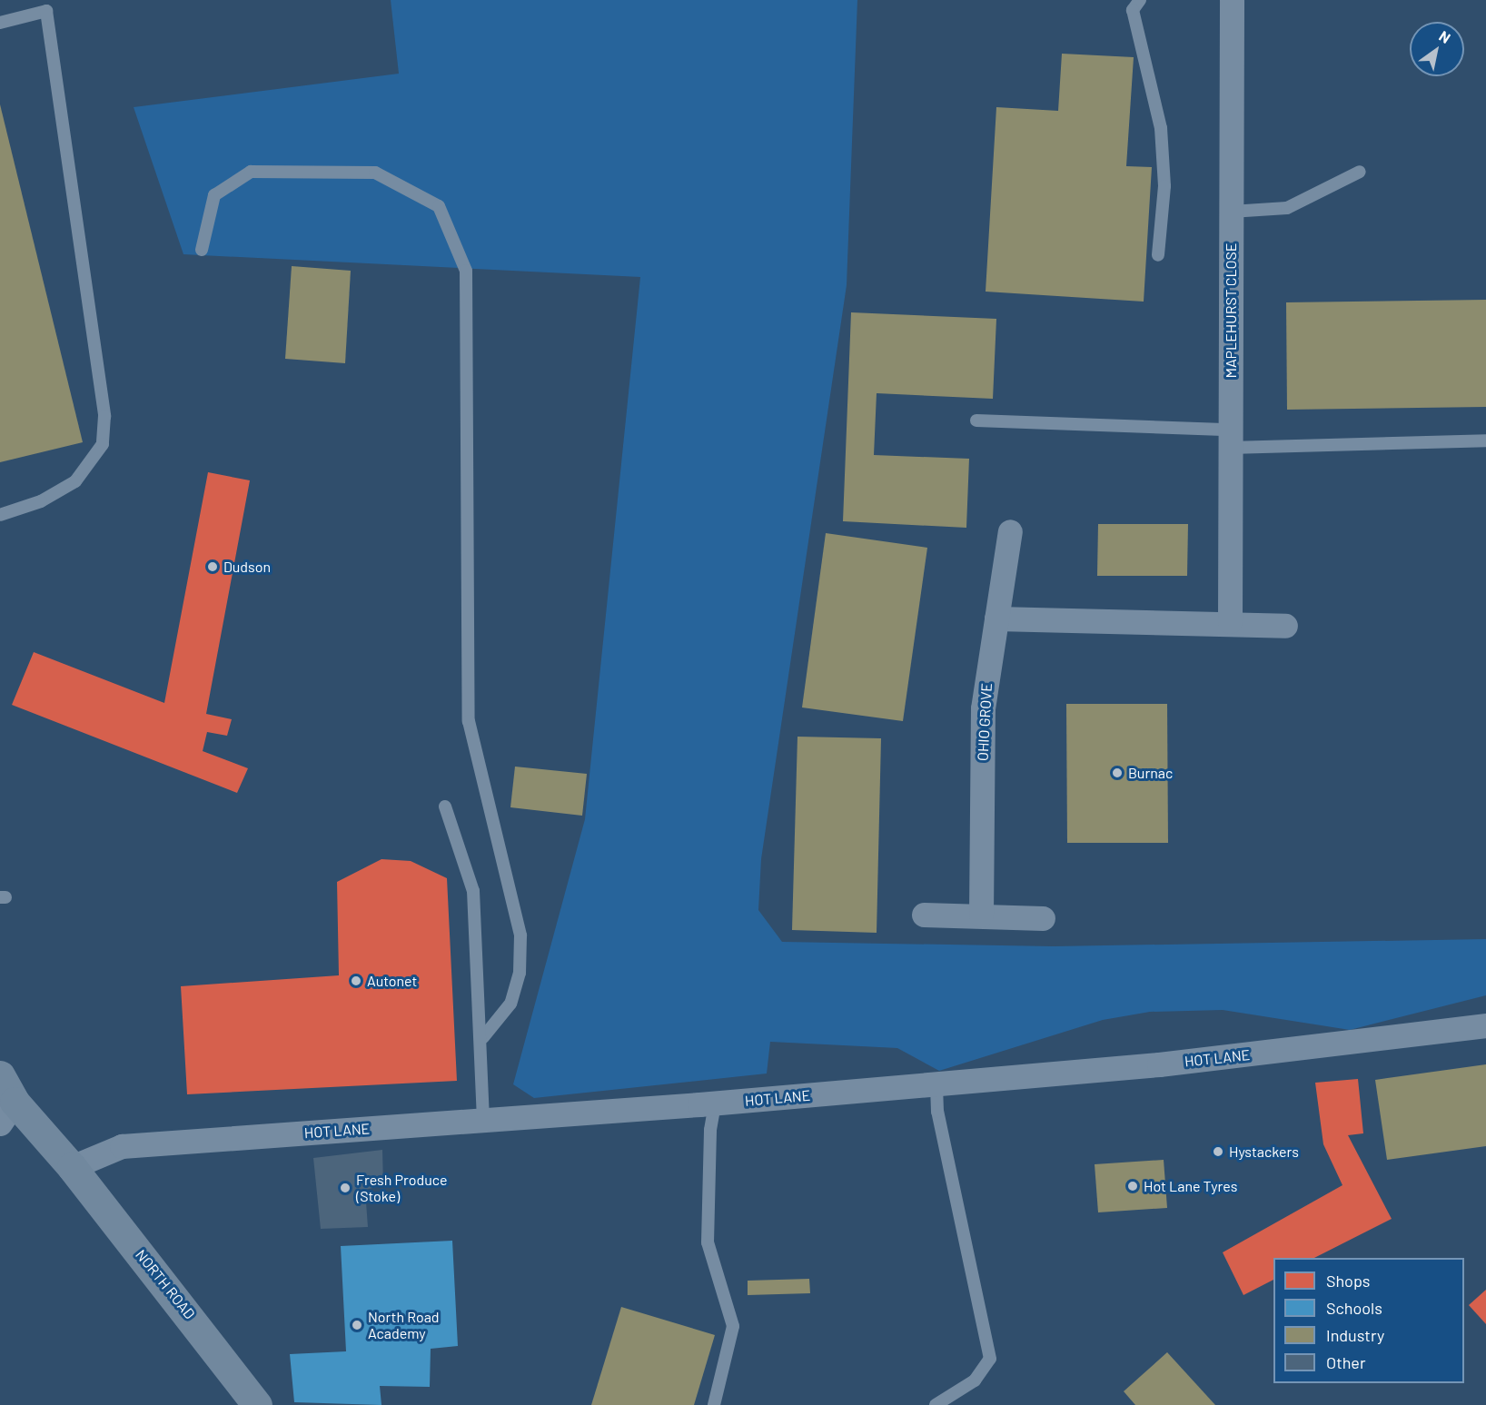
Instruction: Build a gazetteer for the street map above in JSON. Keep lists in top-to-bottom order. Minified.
{"streets":{"main road":["NORTH ROAD"],"street":["MAPLEHURST CLOSE","OHIO GROVE","HOT LANE"]},"crossings":[["HOT LANE","NORTH ROAD"]],"places":["Dudson","Burnac","Autonet","Hystackers","Hot Lane Tyres","Fresh Produce (Stoke)","North Road Academy"],"legend":["Shops","Schools","Industry","Other"],"north":"top right"}
